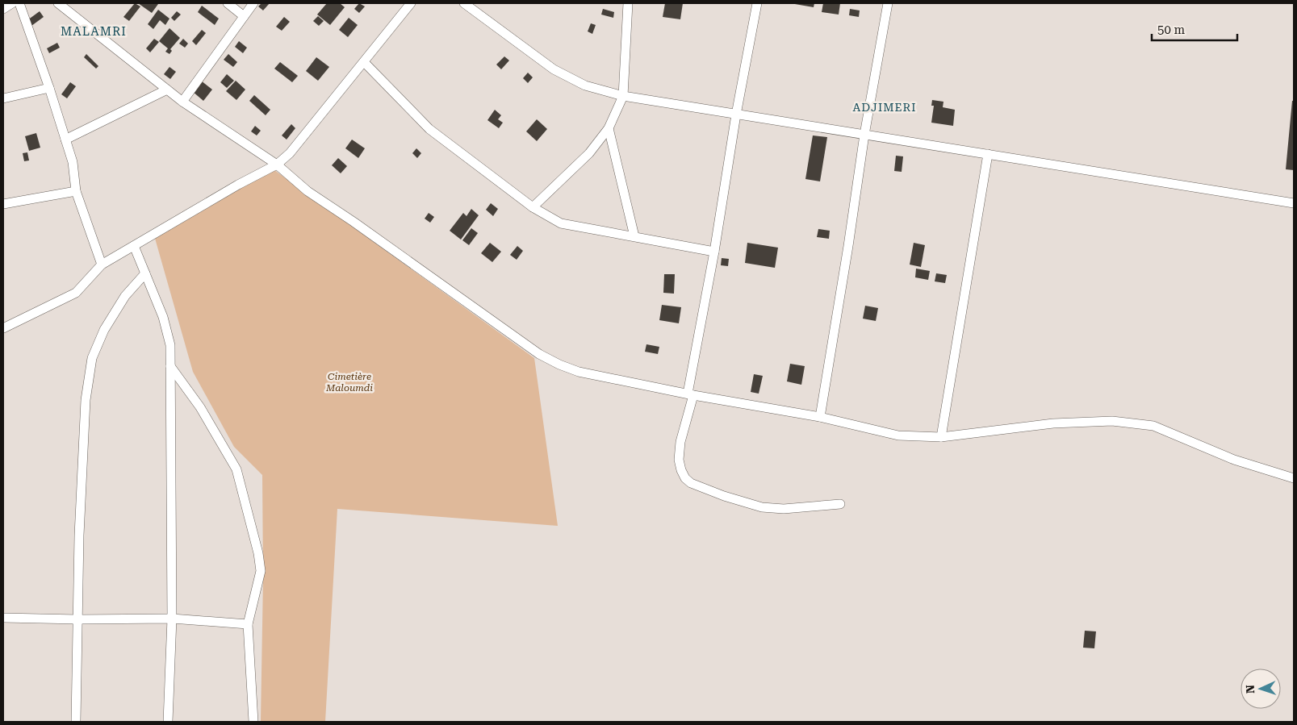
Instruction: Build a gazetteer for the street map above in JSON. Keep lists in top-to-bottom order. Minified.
{"districts":["MALAMRI","ADJIMERI"],"parks":["Cimetière Maloumdi"],"scale_bar":"50 m","north":"left"}
